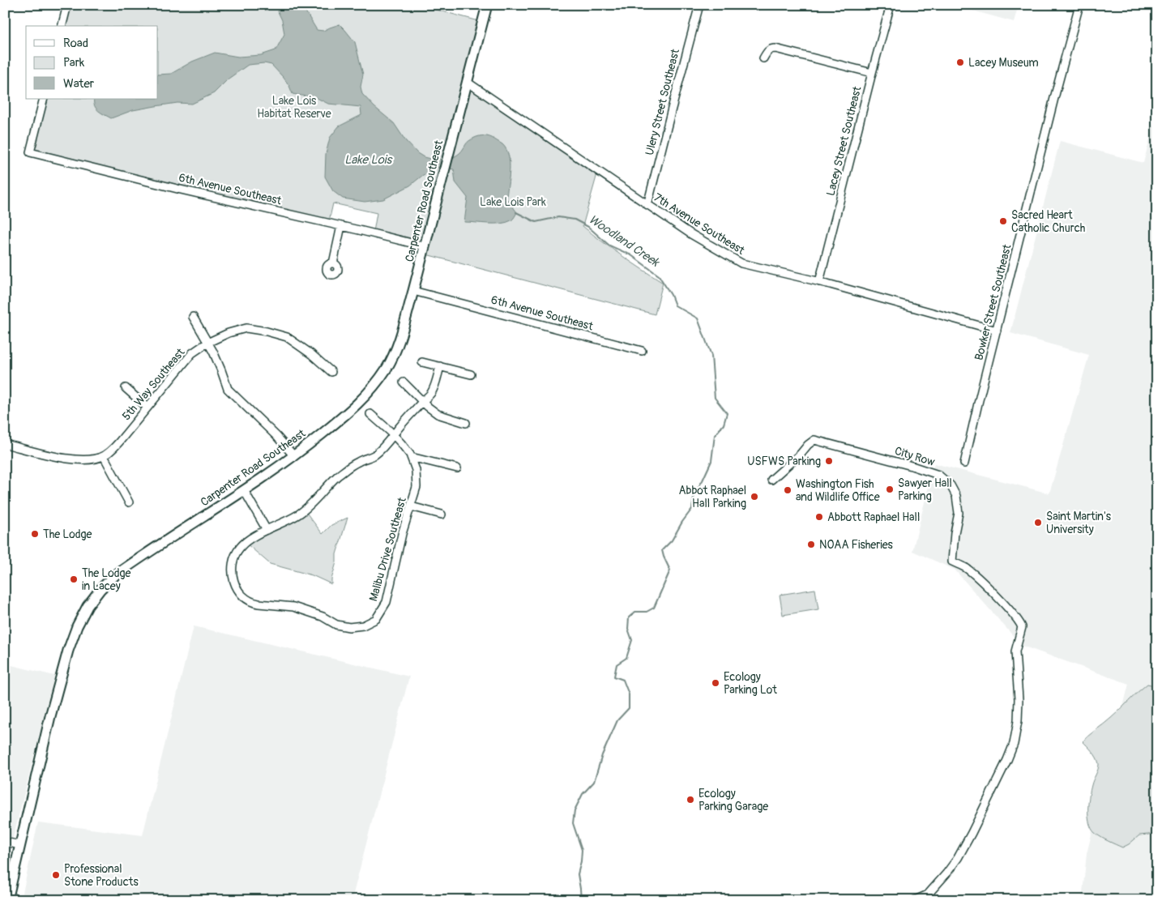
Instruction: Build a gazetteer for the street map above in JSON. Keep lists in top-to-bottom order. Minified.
{"streets":{"main road":["Carpenter Road Southeast"],"street":["Ulery Street Southeast","Lacey Street Southeast","6th Avenue Southeast","7th Avenue Southeast","Bowker Street Southeast","5th Way Southeast","City Row","Malibu Drive Southeast"]},"crossings":[["Ulery Street Southeast","7th Avenue Southeast"],["Lacey Street Southeast","7th Avenue Southeast"],["6th Avenue Southeast","Carpenter Road Southeast"],["Carpenter Road Southeast","7th Avenue Southeast"],["7th Avenue Southeast","Bowker Street Southeast"]],"water":["Lake Lois","Woodland Creek"],"parks":["Lake Lois Habitat Reserve","Lake Lois Park"],"places":["Lacey Museum","Sacred Heart Catholic Church","USFWS Parking","Sawyer Hall Parking","Washington Fish and Wildlife Office","Abbot Raphael Hall Parking","Abbott Raphael Hall","Saint Martin's University","The Lodge","NOAA Fisheries","The Lodge in Lacey","Ecology Parking Lot","Ecology Parking Garage","Professional Stone Products"],"legend":["Road","Park","Water"]}
